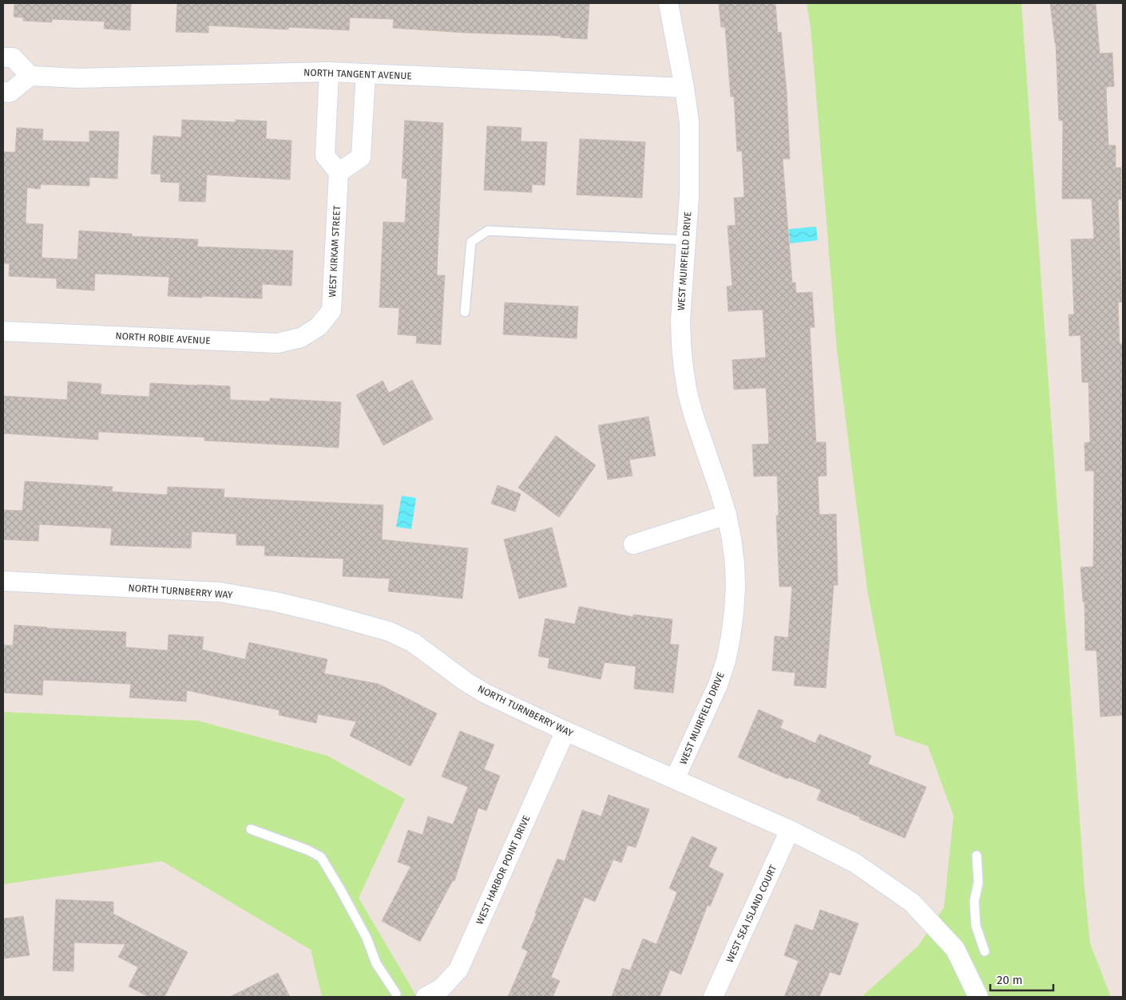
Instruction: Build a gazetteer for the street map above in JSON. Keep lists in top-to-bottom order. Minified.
{"streets":{"street":["NORTH TANGENT AVENUE","WEST KIRKAM STREET","WEST MUIRFIELD DRIVE","NORTH ROBIE AVENUE","NORTH TURNBERRY WAY","WEST HARBOR POINT DRIVE","WEST SEA ISLAND COURT"]},"crossings":[["NORTH TANGENT AVENUE","WEST MUIRFIELD DRIVE"],["WEST KIRKAM STREET","NORTH ROBIE AVENUE"],["WEST MUIRFIELD DRIVE","NORTH TURNBERRY WAY"],["NORTH TURNBERRY WAY","WEST HARBOR POINT DRIVE"],["NORTH TURNBERRY WAY","WEST SEA ISLAND COURT"]],"scale_bar":"20 m"}
